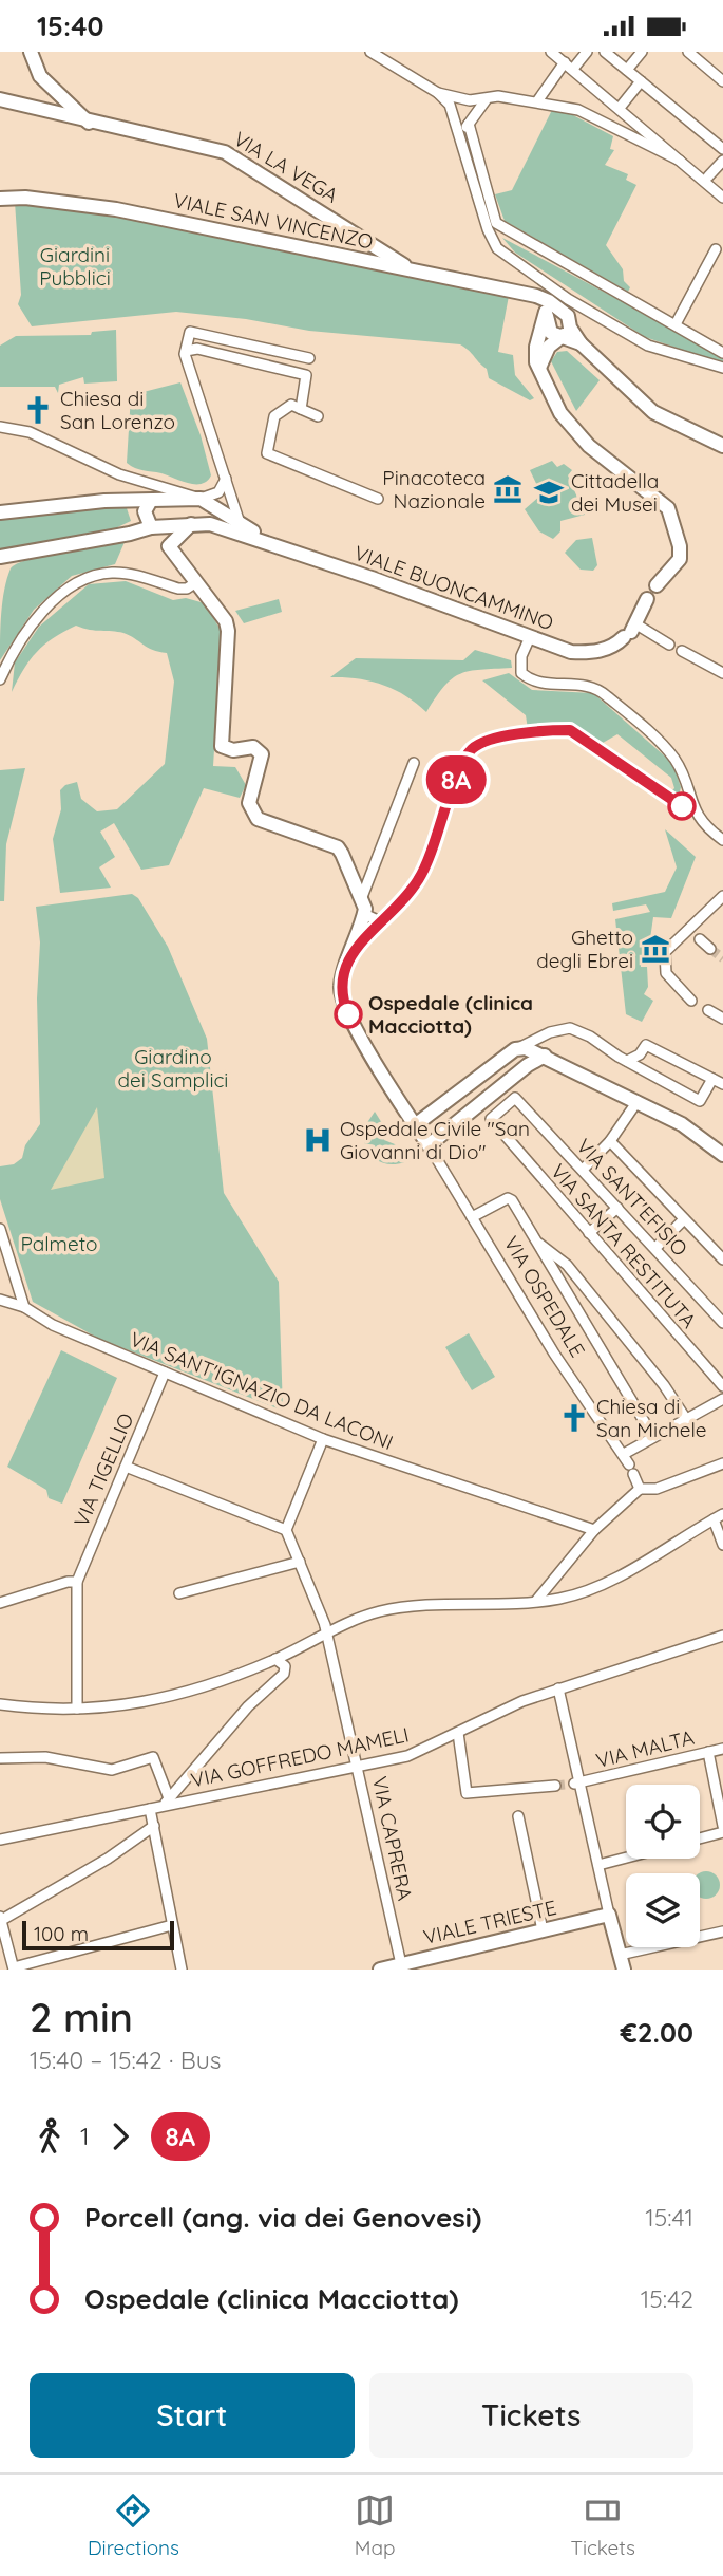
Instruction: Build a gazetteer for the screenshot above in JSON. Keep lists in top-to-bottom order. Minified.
{"streets":{"street":["VIA LA VEGA","VIALE SAN VINCENZO","VIALE BUONCAMMINO","VIA SANT'EFISIO","VIA SANTA RESTITUTA","VIA OSPEDALE","VIA SANT'IGNAZIO DA LACONI","VIA TIGELLIO","VIA MALTA","VIA GOFFREDO MAMELI","VIA CAPRERA","VIALE TRIESTE"]},"crossings":[["VIA LA VEGA","VIALE SAN VINCENZO"],["VIA SANT'EFISIO","VIA SANTA RESTITUTA"],["VIA SANT'IGNAZIO DA LACONI","VIA TIGELLIO"],["VIA GOFFREDO MAMELI","VIA CAPRERA"],["VIA CAPRERA","VIALE TRIESTE"]],"parks":["Giardini Pubblici","Giardino dei Samplici","Palmeto"],"places":{"church":["Chiesa di San Lorenzo","Chiesa di San Michele"],"museum":["Pinacoteca Nazionale","Ghetto degli Ebrei"],"school or university":["Cittadella dei Musei"],"other":["Ospedale (clinica Macciotta)"],"hospital":["Ospedale Civile \"San Giovanni di Dio\""]},"lines":["bus line 8A"],"scale_bar":"100 m","page":{"status":"15:40","on_map":"8A","scale":"100 m","heading":["2 min","15:40 – 15:42 · Bus","€2.00"],"legs":["1","8A"],"list":[{"name":"Porcell (ang. via dei Genovesi)","value":"15:41"},{"name":"Ospedale (clinica Macciotta)","value":"15:42"}],"buttons":["Start","Tickets"],"tabs":["Directions","Map","Tickets"]}}
